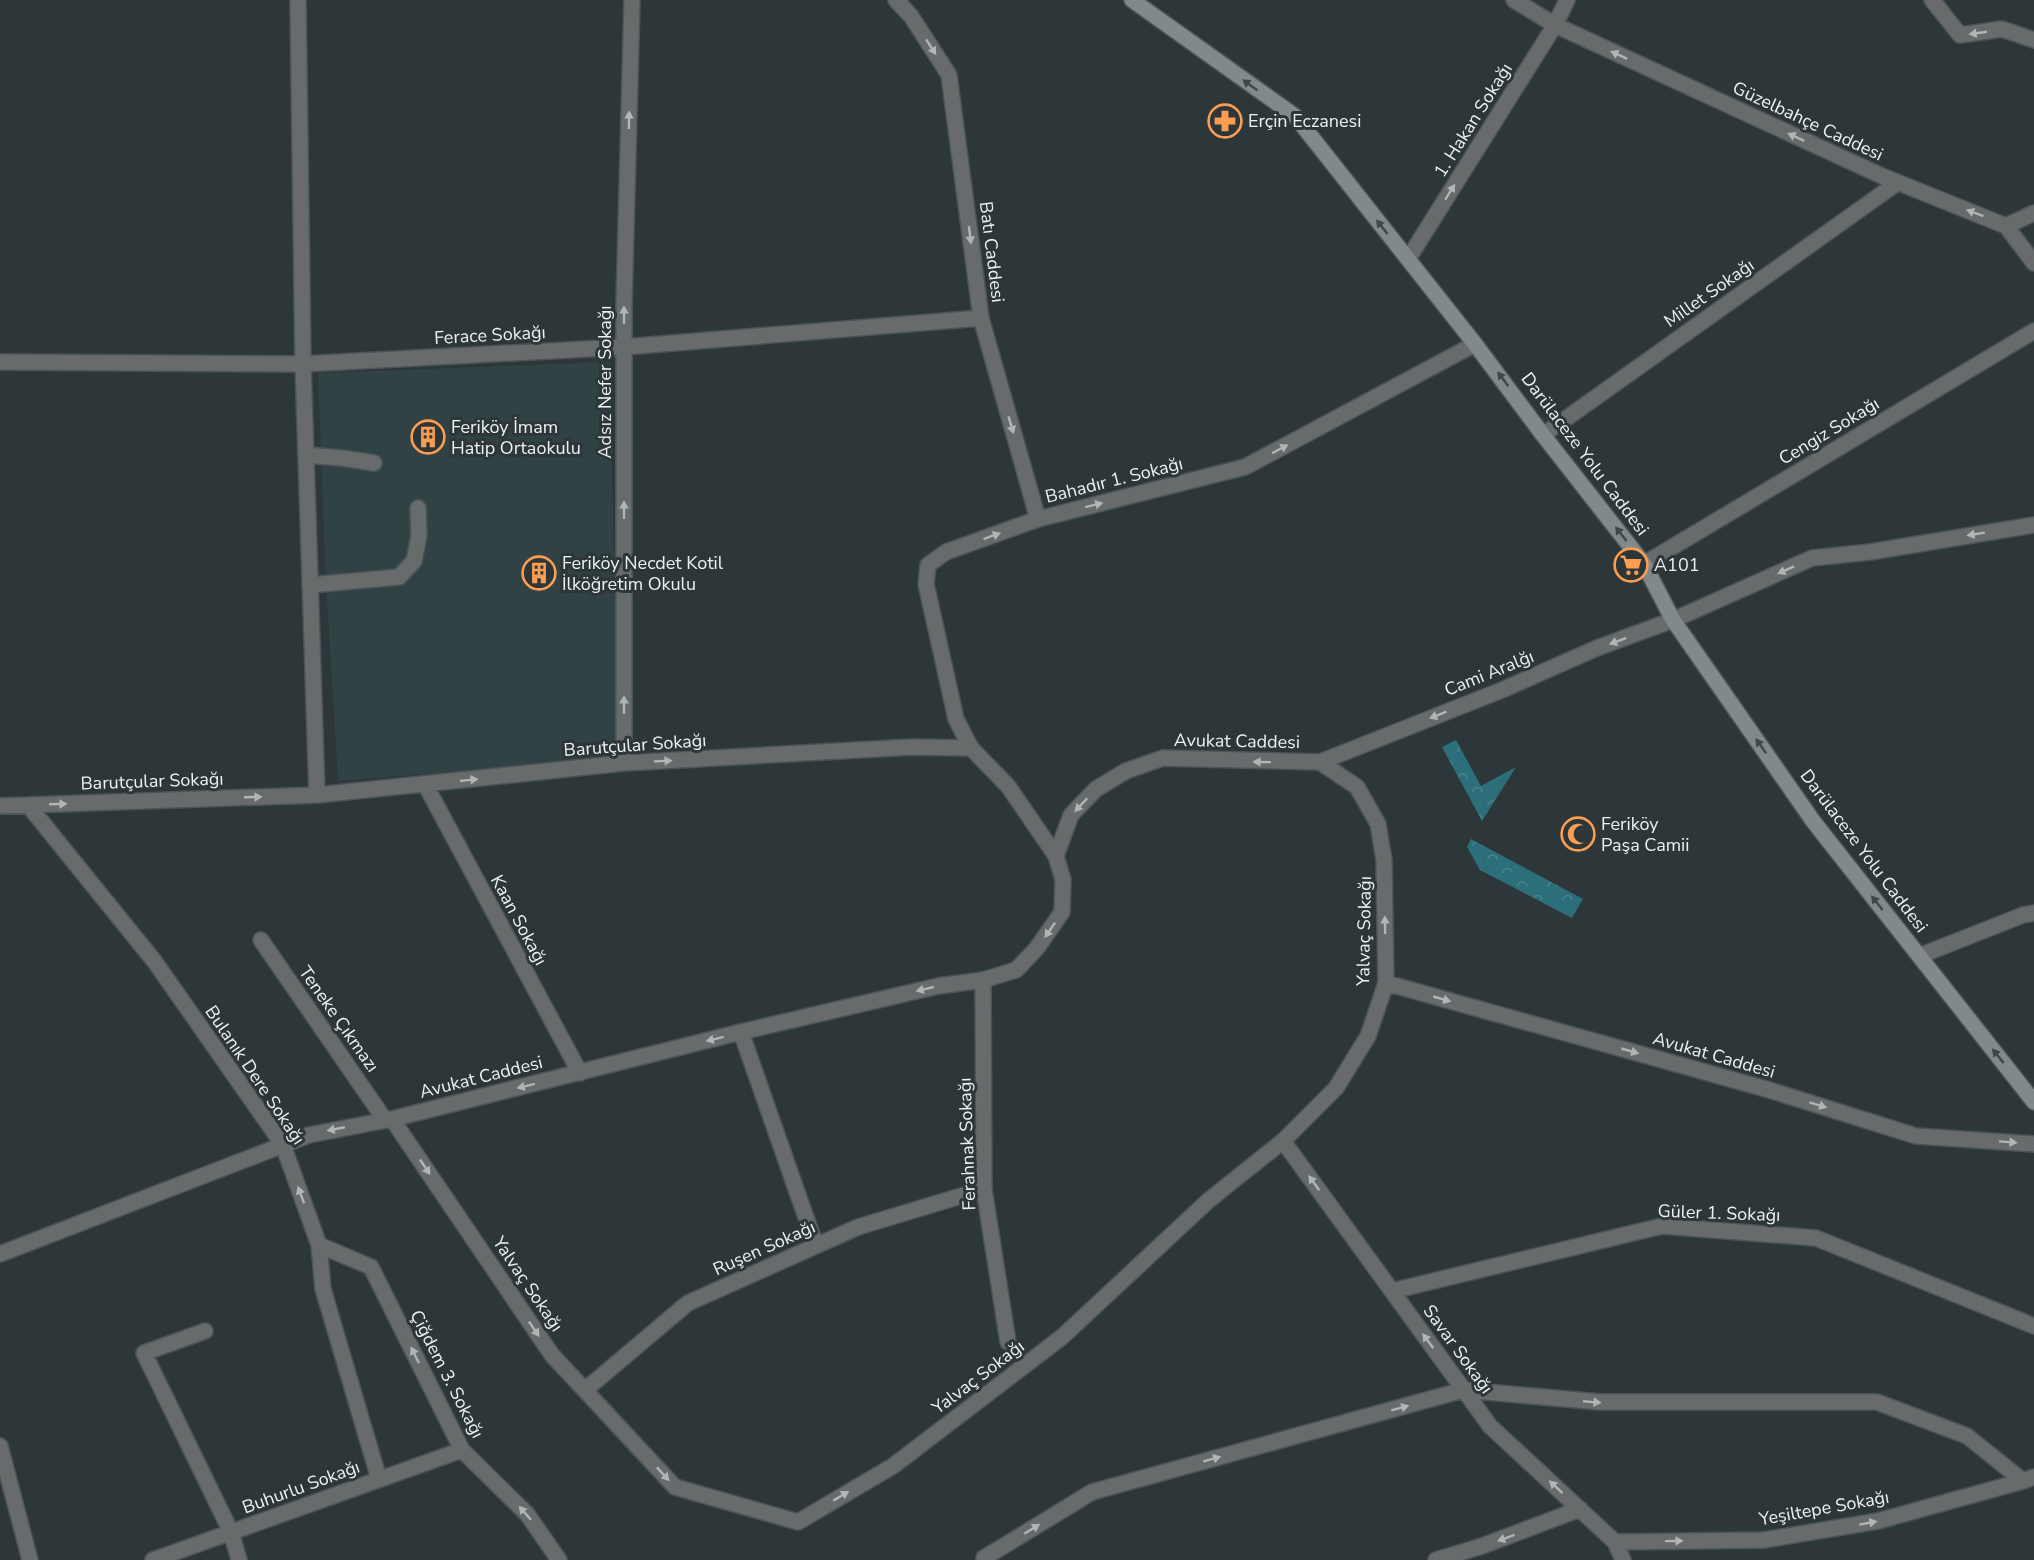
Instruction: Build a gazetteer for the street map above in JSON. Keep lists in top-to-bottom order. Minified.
{"streets":{"main road":["Darülaceze Yolu Caddesi"],"street":["1. Hakan Sokağı","Güzelbahçe Caddesi","Batı Caddesi","Millet Sokağı","Ferace Sokağı","Adsız Nefer Sokağı","Cengiz Sokağı","Bahadır 1. Sokağı","Cami Aralğı","Avukat Caddesi","Barutçular Sokağı","Kaan Sokağı","Yalvaç Sokağı","Teneke Çıkmazı","Bulanık Dere Sokağı","Ferahnak Sokağı","Güler 1. Sokağı","Ruşen Sokağı","Savar Sokağı","Çiğdem 3. Sokağı","Buhurlu Sokağı","Yeşiltepe Sokağı"]},"crossings":[["1. Hakan Sokağı","Güzelbahçe Caddesi"],["1. Hakan Sokağı","Darülaceze Yolu Caddesi"],["Güzelbahçe Caddesi","Millet Sokağı"],["Batı Caddesi","Ferace Sokağı"],["Batı Caddesi","Bahadır 1. Sokağı"],["Millet Sokağı","Darülaceze Yolu Caddesi"],["Ferace Sokağı","Adsız Nefer Sokağı"],["Adsız Nefer Sokağı","Barutçular Sokağı"],["Cengiz Sokağı","Darülaceze Yolu Caddesi"],["Darülaceze Yolu Caddesi","Bahadır 1. Sokağı"],["Darülaceze Yolu Caddesi","Cami Aralğı"],["Bahadır 1. Sokağı","Barutçular Sokağı"],["Cami Aralğı","Avukat Caddesi"],["Cami Aralğı","Yalvaç Sokağı"],["Avukat Caddesi","Kaan Sokağı"],["Avukat Caddesi","Yalvaç Sokağı"],["Avukat Caddesi","Teneke Çıkmazı"],["Avukat Caddesi","Bulanık Dere Sokağı"],["Avukat Caddesi","Ferahnak Sokağı"],["Barutçular Sokağı","Kaan Sokağı"],["Barutçular Sokağı","Bulanık Dere Sokağı"],["Yalvaç Sokağı","Teneke Çıkmazı"],["Yalvaç Sokağı","Ruşen Sokağı"],["Yalvaç Sokağı","Savar Sokağı"],["Bulanık Dere Sokağı","Çiğdem 3. Sokağı"],["Bulanık Dere Sokağı","Buhurlu Sokağı"],["Ferahnak Sokağı","Ruşen Sokağı"],["Güler 1. Sokağı","Savar Sokağı"],["Savar Sokağı","Yeşiltepe Sokağı"],["Çiğdem 3. Sokağı","Buhurlu Sokağı"]],"one_way":["1. Hakan Sokağı","Güzelbahçe Caddesi","Batı Caddesi","Adsız Nefer Sokağı","Darülaceze Yolu Caddesi","Bahadır 1. Sokağı","Cami Aralğı","Barutçular Sokağı","Savar Sokağı","Çiğdem 3. Sokağı"],"places":{"pharmacy":["Erçin Eczanesi"],"building":["Feriköy İmam Hatip Ortaokulu","Feriköy Necdet Kotil İlköğretim Okulu"],"supermarket":["A101"],"mosque":["Feriköy Paşa Camii"]}}
